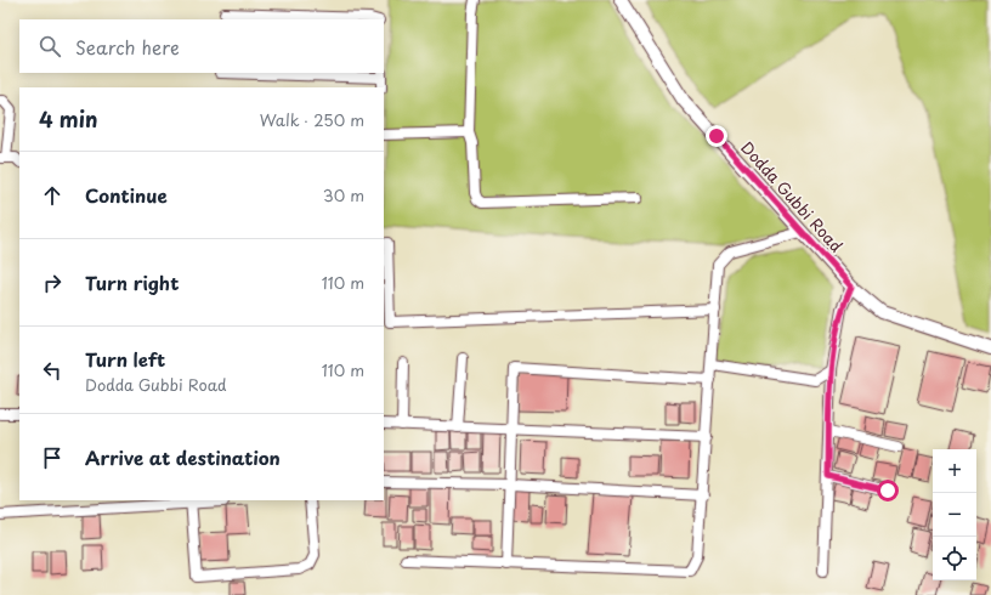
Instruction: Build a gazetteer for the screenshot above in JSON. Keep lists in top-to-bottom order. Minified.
{"streets":{"street":["Dodda Gubbi Road"]},"page":{"search":"Search here","heading":["4 min","Walk · 250 m"],"list":[["Continue","30 m"],["Turn right","110 m"],["Turn left","Dodda Gubbi Road","110 m"],"Arrive at destination"],"map_buttons":["+","−"]}}
